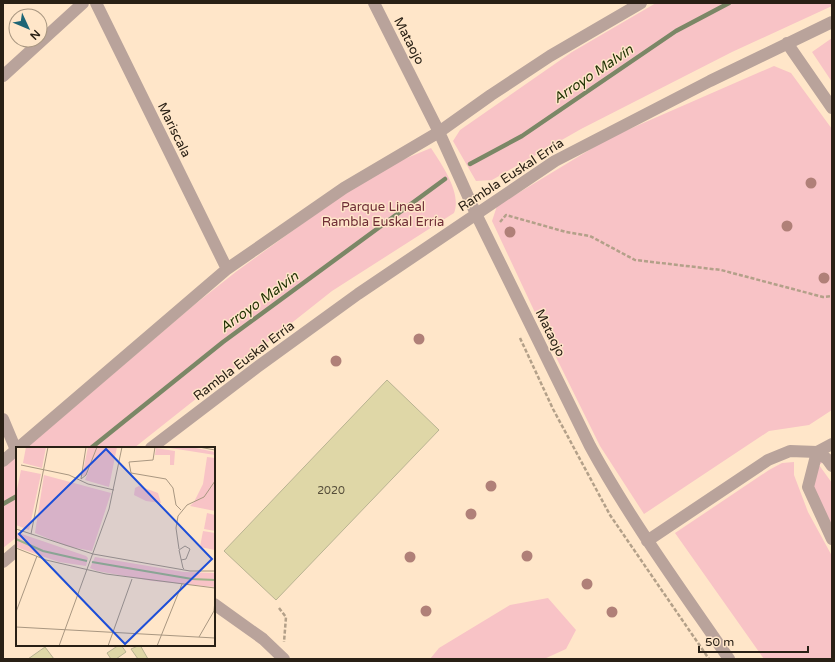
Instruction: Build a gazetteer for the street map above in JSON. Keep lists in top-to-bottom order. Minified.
{"streets":{"street":["Mataojo","Mariscala","Rambla Euskal Erría"]},"crossings":[["Mataojo","Rambla Euskal Erría"]],"water":["Arroyo Malvín"],"parks":["Parque Lineal Rambla Euskal Erría"],"house_numbers":["2020"],"scale_bar":"50 m","north":"bottom right"}
